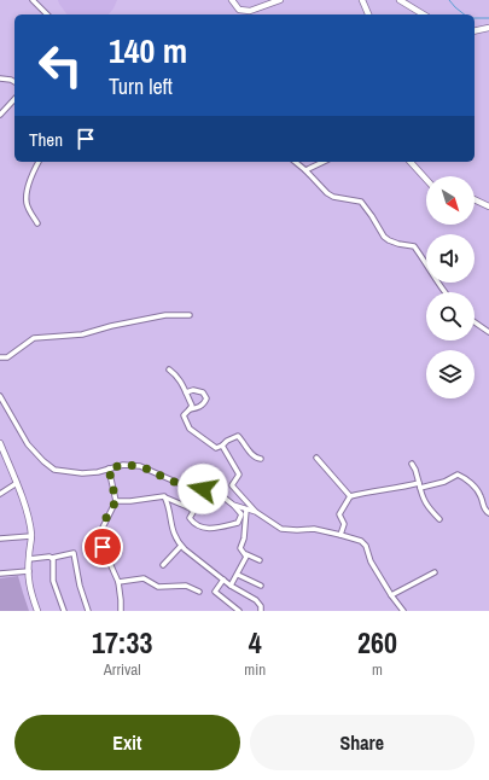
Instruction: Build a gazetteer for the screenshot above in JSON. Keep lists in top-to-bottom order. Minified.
{"north":"bottom right","page":{"turn":["140 m","Turn left"],"then":"Then","eta":["17:33","Arrival","4","min","260","m"],"buttons":["Exit","Share"]}}
